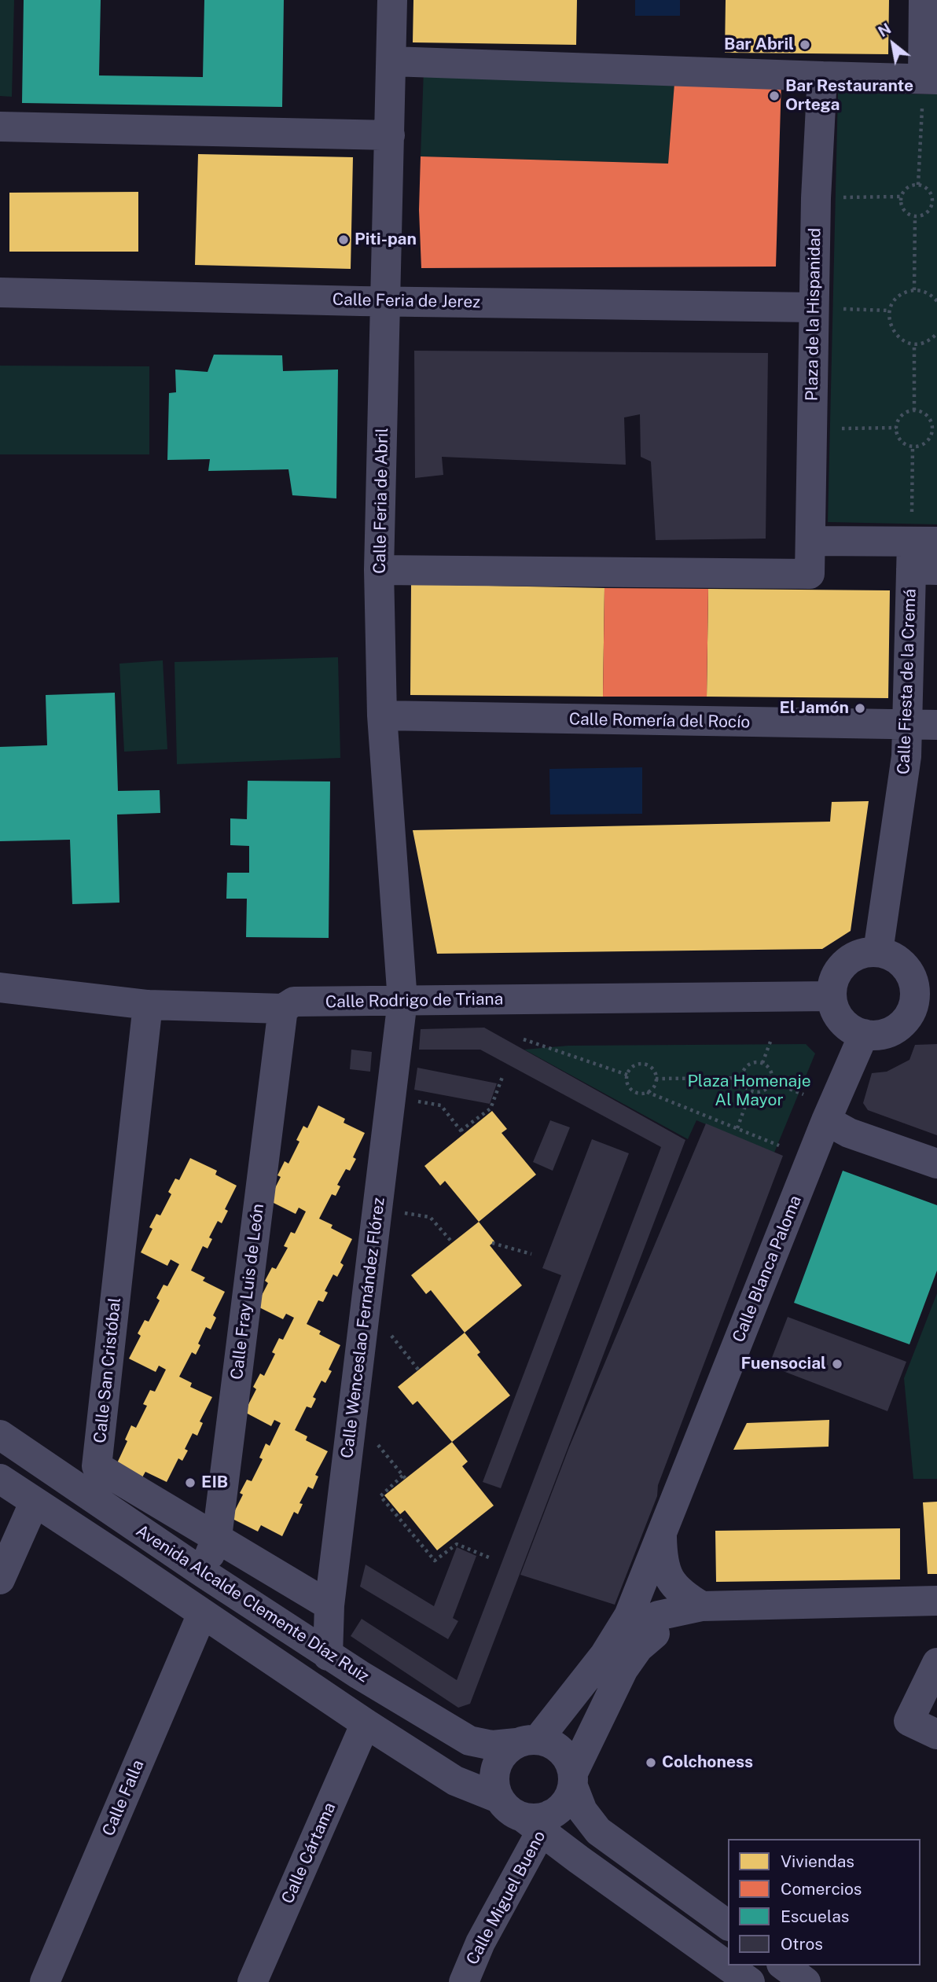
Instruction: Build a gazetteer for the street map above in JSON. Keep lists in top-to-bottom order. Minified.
{"streets":{"street":["Calle Feria de Jerez","Plaza de la Hispanidad","Calle Feria de Abril","Calle Fiesta de la Cremá","Calle Romería del Rocío","Calle Rodrigo de Triana","Calle Blanca Paloma","Calle Fray Luis de León","Calle Wenceslao Fernández Flórez","Calle San Cristóbal","Avenida Alcalde Clemente Díaz Ruiz","Calle Falla","Calle Cártama","Calle Miguel Bueno"]},"crossings":[["Calle Feria de Jerez","Plaza de la Hispanidad"],["Calle Feria de Jerez","Calle Feria de Abril"],["Plaza de la Hispanidad","Calle Feria de Abril"],["Calle Feria de Abril","Calle Romería del Rocío"],["Calle Feria de Abril","Calle Rodrigo de Triana"],["Calle Feria de Abril","Calle Wenceslao Fernández Flórez"],["Calle Fiesta de la Cremá","Calle Romería del Rocío"],["Calle Fiesta de la Cremá","Calle Rodrigo de Triana"],["Calle Fiesta de la Cremá","Calle Blanca Paloma"],["Calle Rodrigo de Triana","Calle Blanca Paloma"],["Calle Rodrigo de Triana","Calle Fray Luis de León"],["Calle Rodrigo de Triana","Calle Wenceslao Fernández Flórez"],["Calle Rodrigo de Triana","Calle San Cristóbal"],["Calle Fray Luis de León","Calle San Cristóbal"],["Calle Fray Luis de León","Avenida Alcalde Clemente Díaz Ruiz"],["Calle Wenceslao Fernández Flórez","Calle San Cristóbal"],["Calle Wenceslao Fernández Flórez","Avenida Alcalde Clemente Díaz Ruiz"],["Avenida Alcalde Clemente Díaz Ruiz","Calle Falla"],["Avenida Alcalde Clemente Díaz Ruiz","Calle Cártama"],["Avenida Alcalde Clemente Díaz Ruiz","Calle Miguel Bueno"]],"parks":["Plaza Homenaje Al Mayor"],"places":["Bar Abril","Bar Restaurante Ortega","Piti-pan","El Jamón","Fuensocial","EIB","Colchoness"],"legend":["Viviendas","Comercios","Escuelas","Otros"],"north":"top left"}
